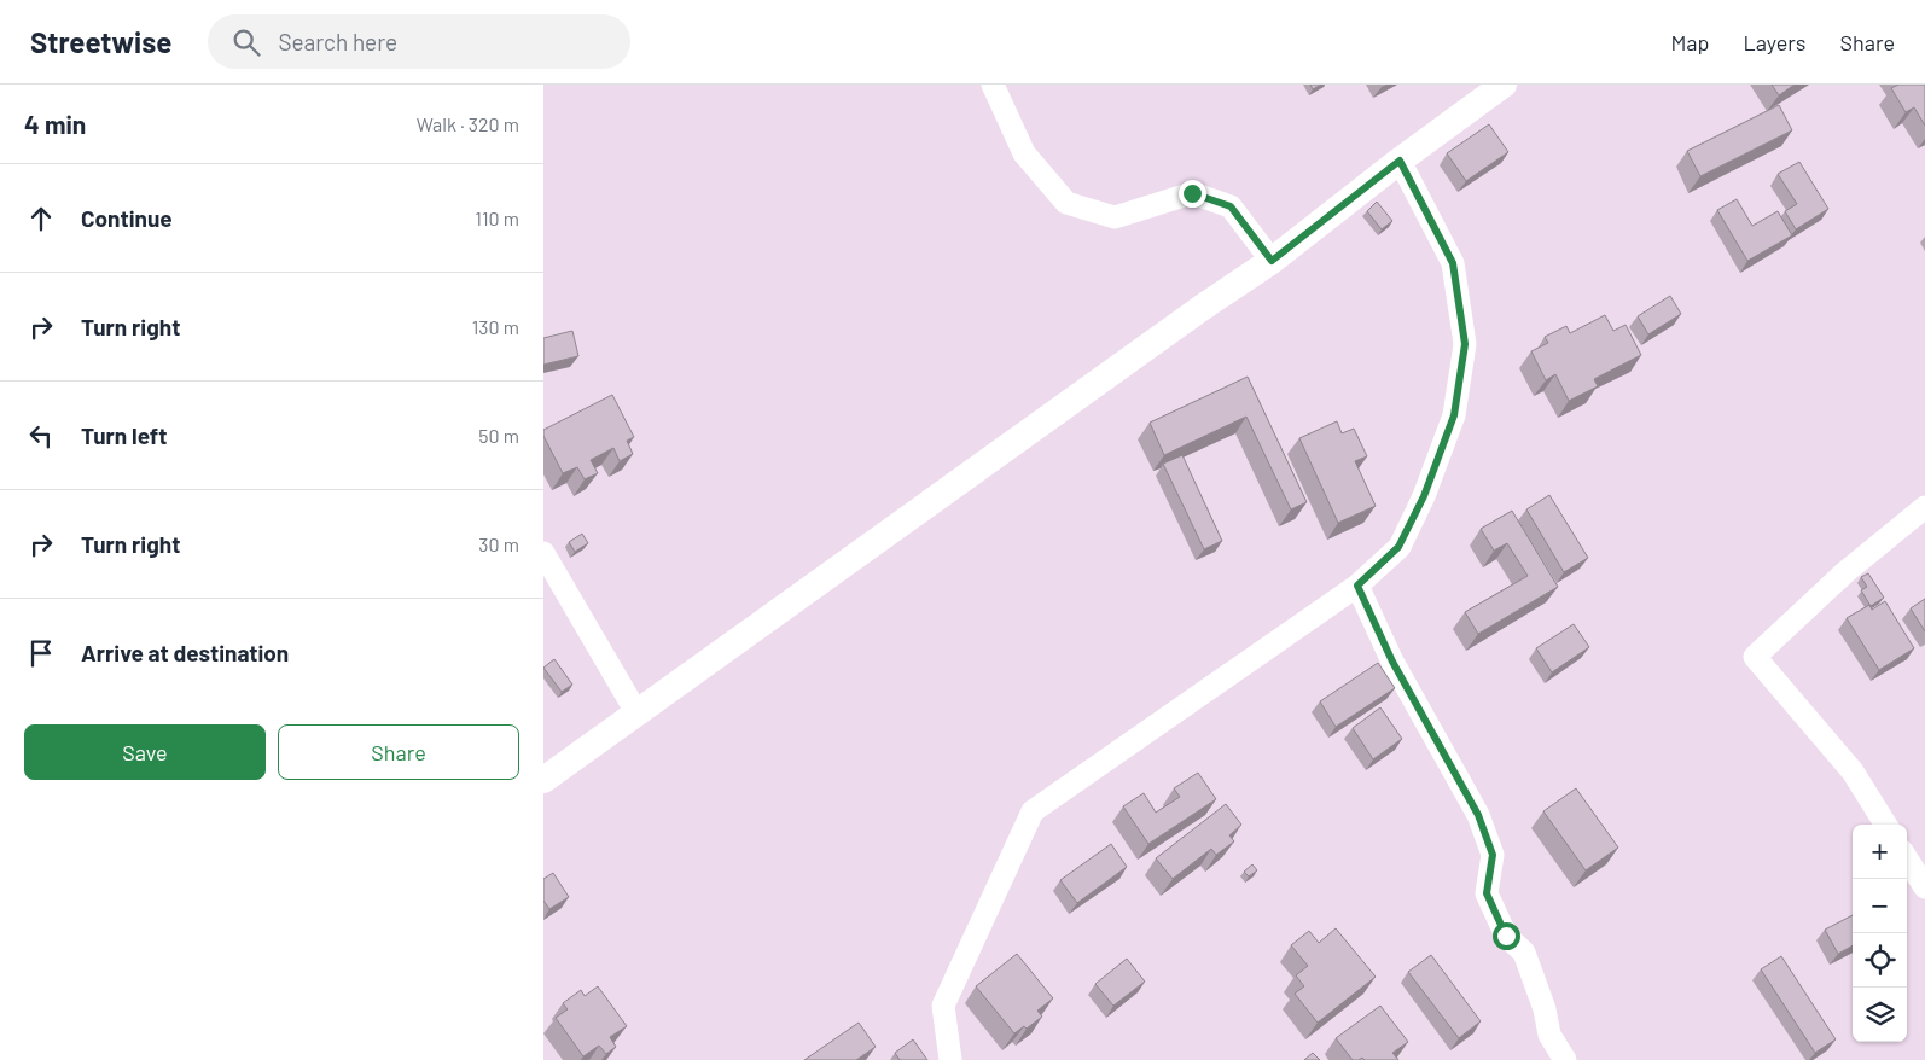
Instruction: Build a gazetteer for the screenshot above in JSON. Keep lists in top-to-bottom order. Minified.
{"page":{"header":"Streetwise","search":"Search here","nav":["Map","Layers","Share"],"heading":["4 min","Walk · 320 m"],"list":[["Continue","110 m"],["Turn right","130 m"],["Turn left","50 m"],["Turn right","30 m"],"Arrive at destination"],"buttons":["Save","Share"],"map_buttons":["+","−"]}}
